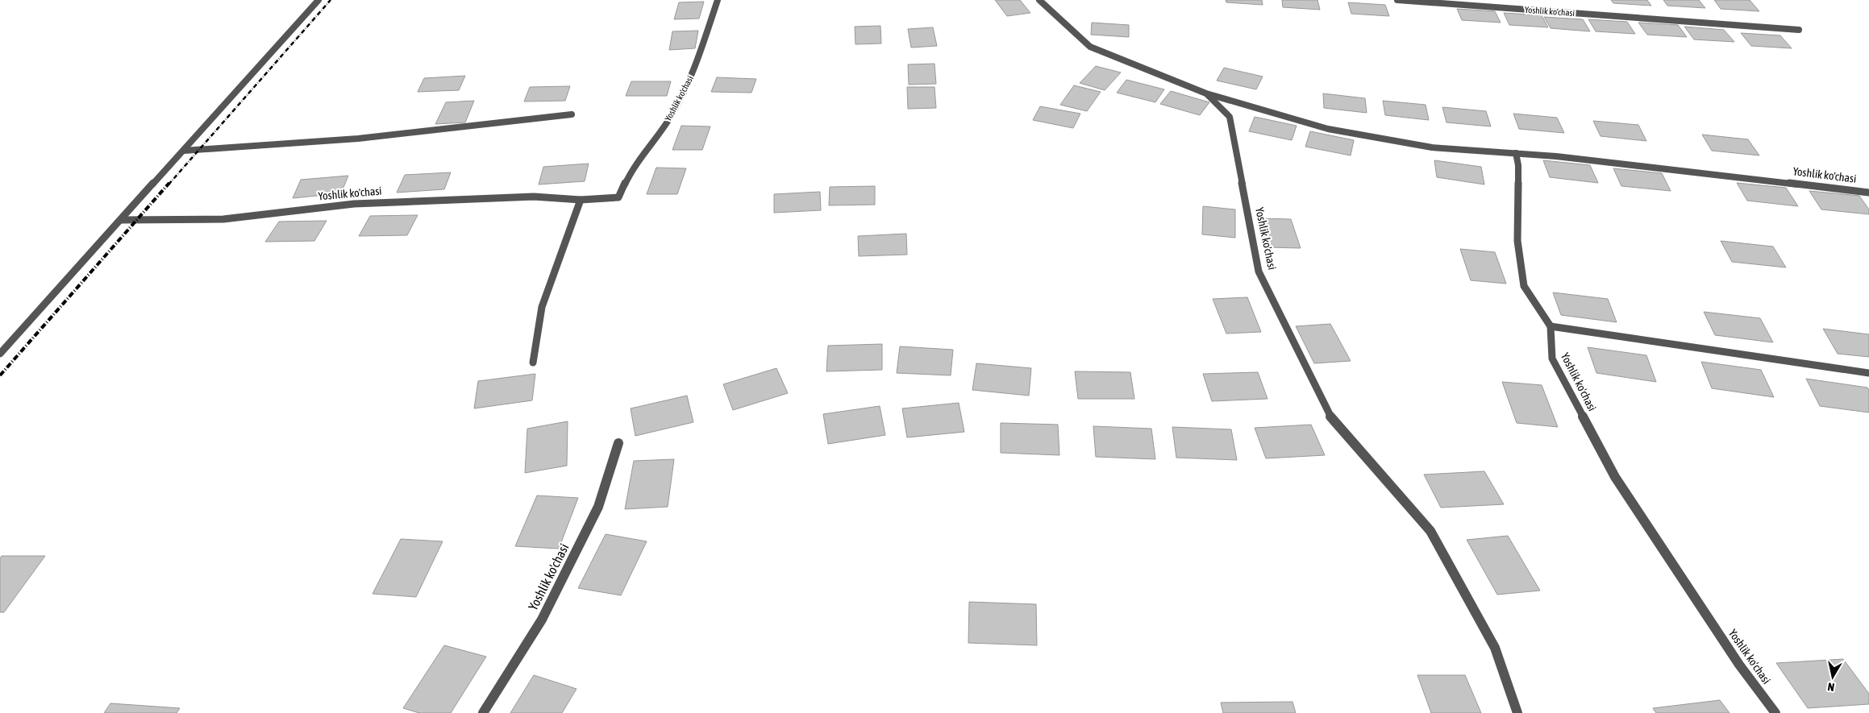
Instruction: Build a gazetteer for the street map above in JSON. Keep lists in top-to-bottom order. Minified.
{"streets":{"street":["Yoshlik ko'chasi"]},"north":"bottom"}
